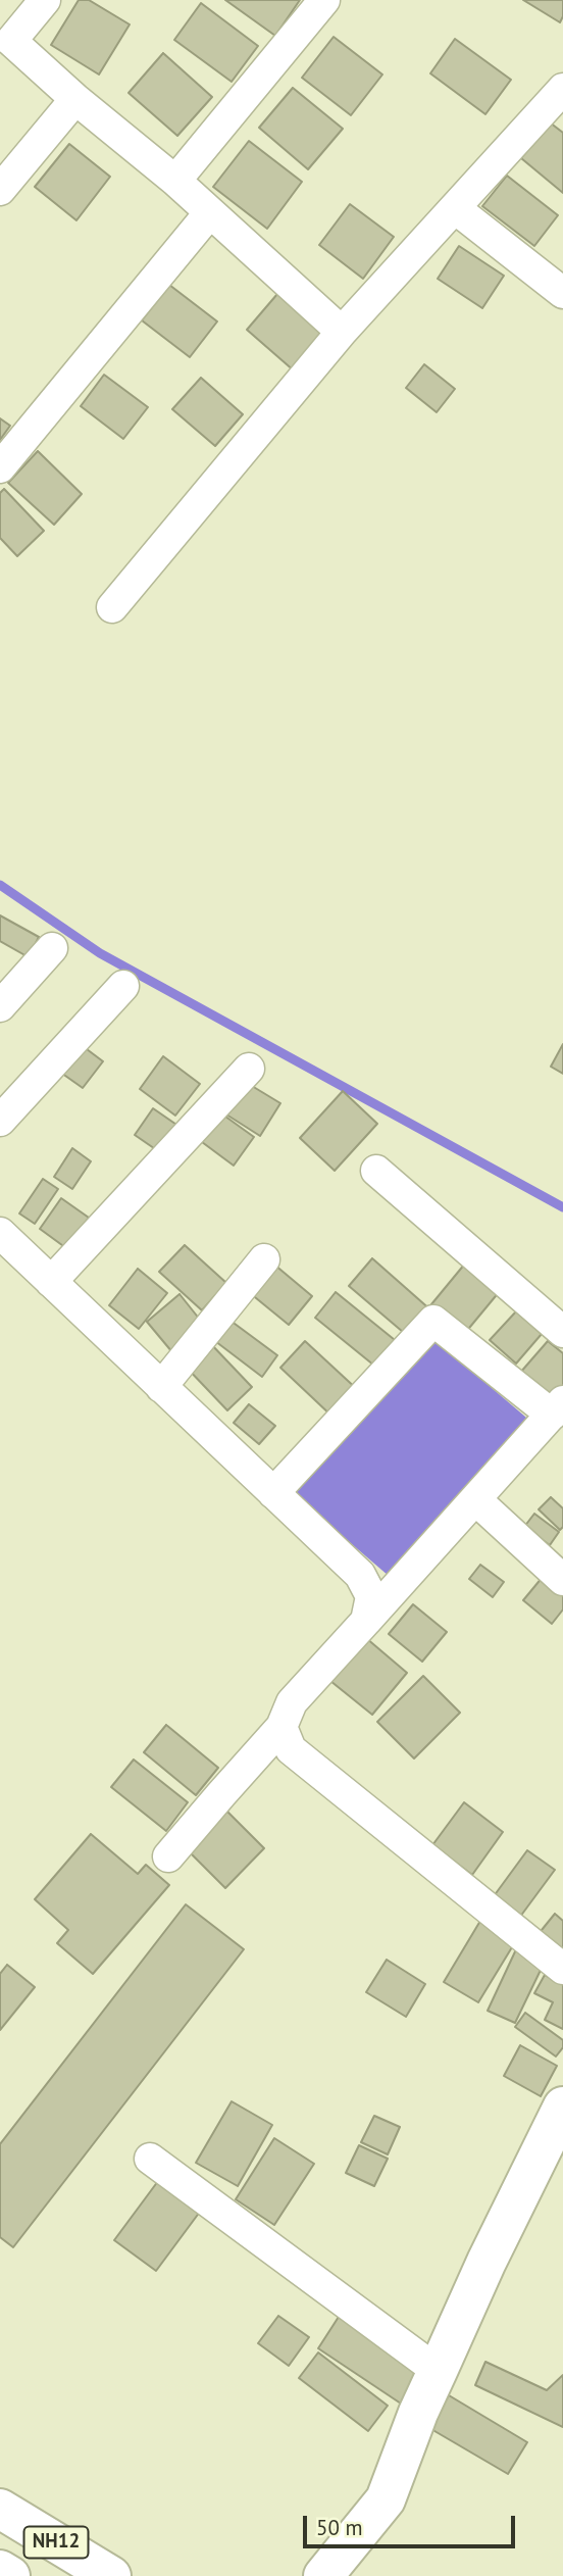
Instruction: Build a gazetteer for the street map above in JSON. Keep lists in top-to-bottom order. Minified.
{"streets":{"main road":["NH12"]},"scale_bar":"50 m"}
